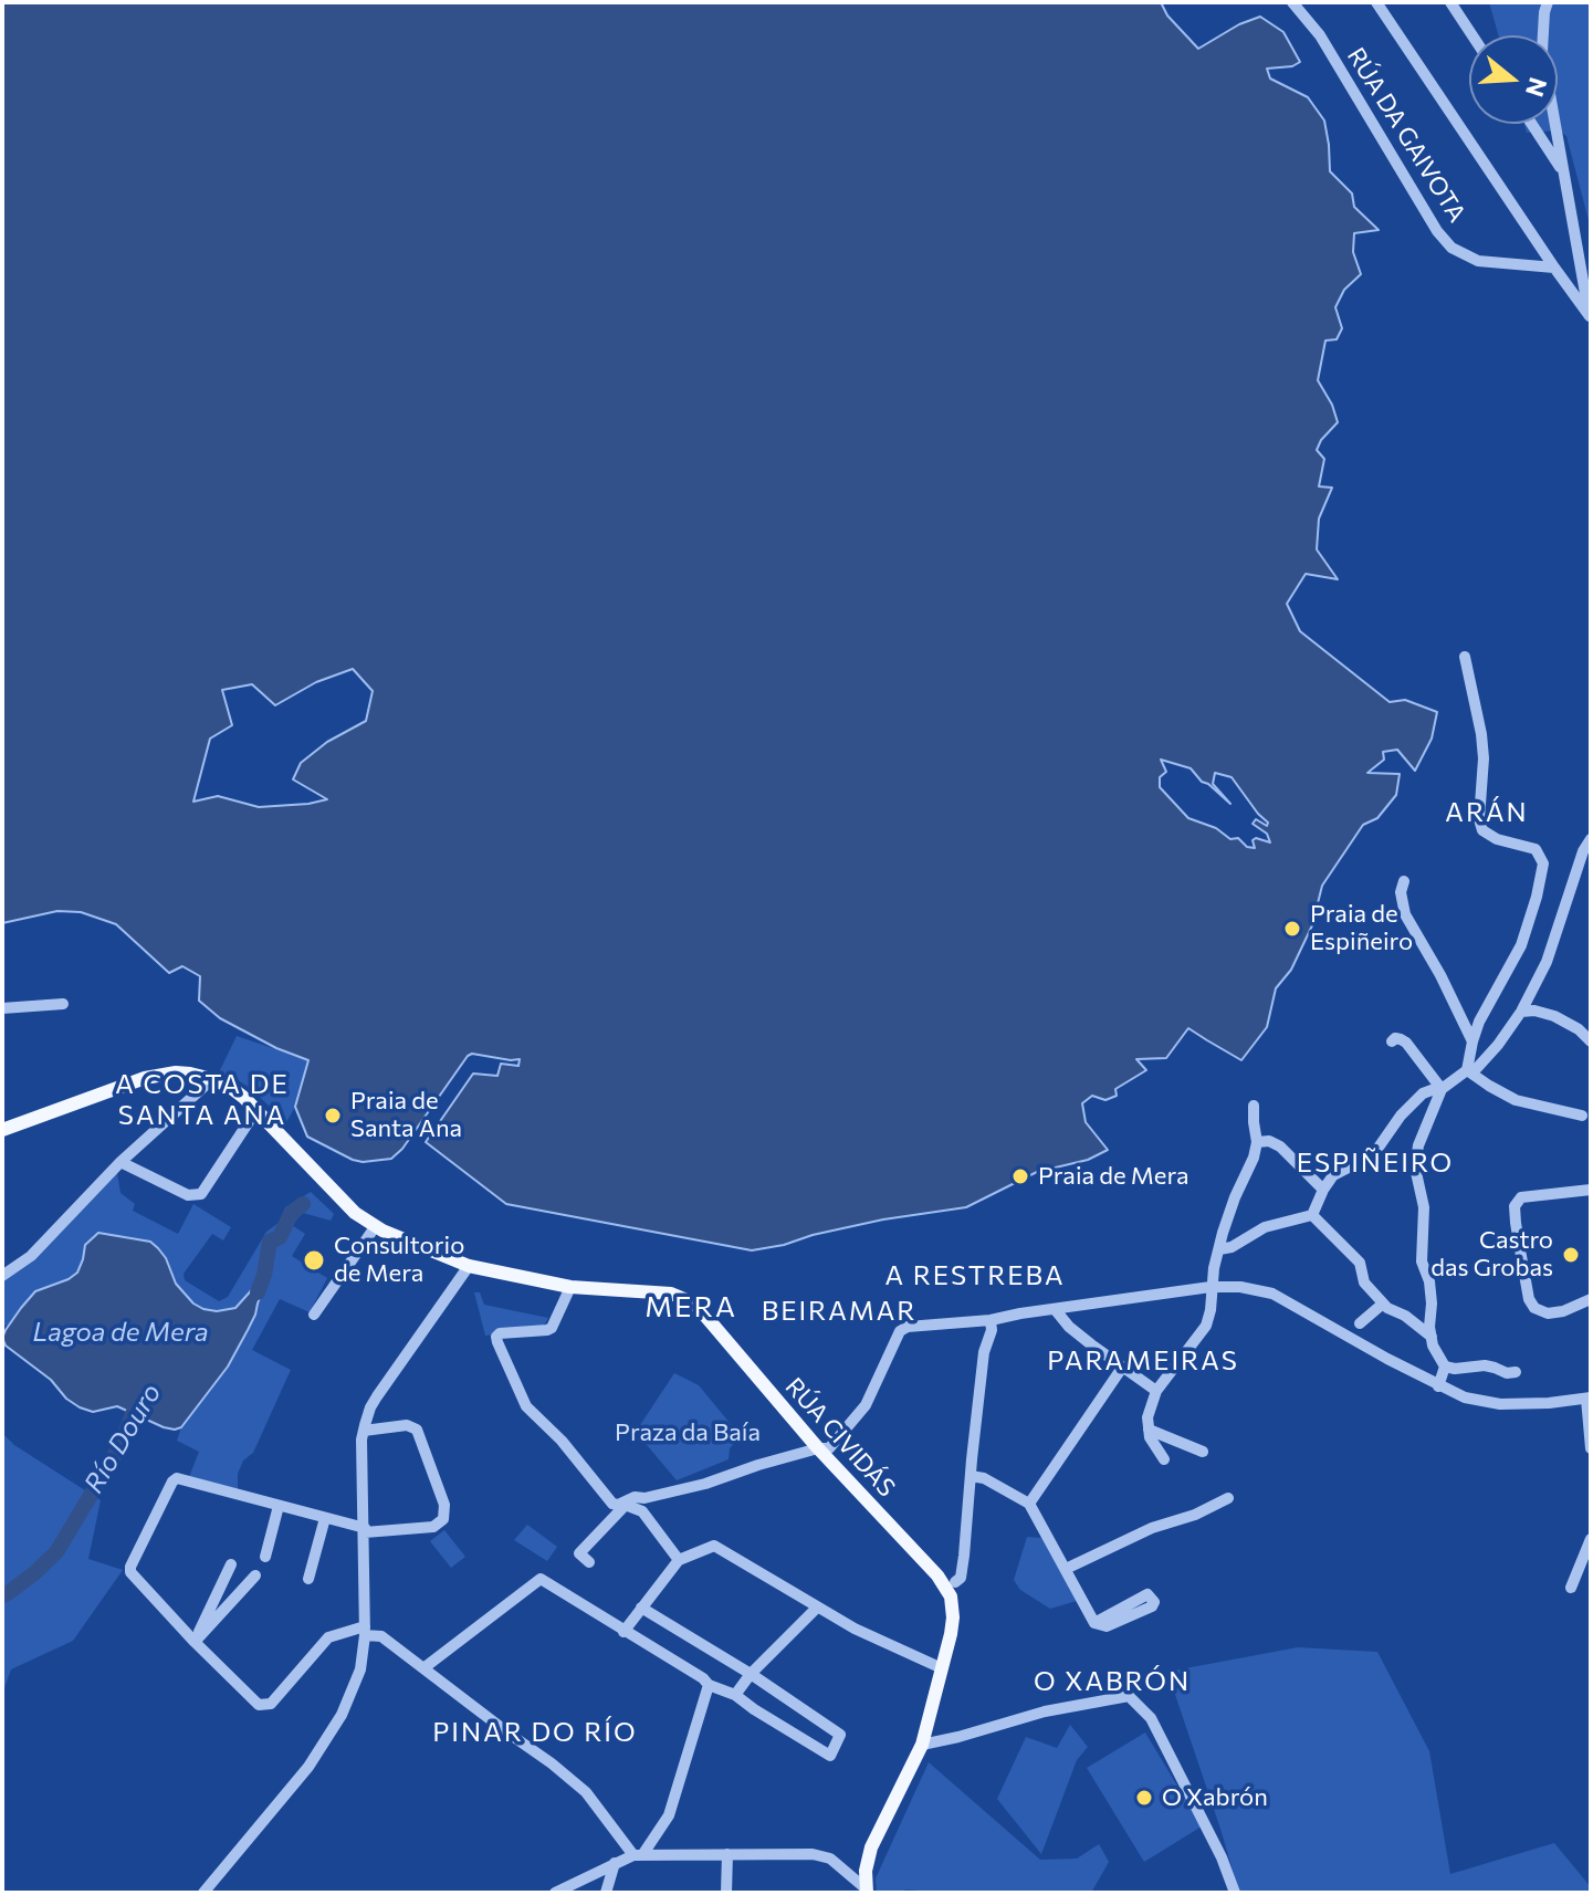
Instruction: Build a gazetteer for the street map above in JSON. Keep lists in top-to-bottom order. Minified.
{"streets":{"main road":["RÚA CIVIDÁS"],"street":["RÚA DA GAIVOTA"]},"districts":["ARÁN","A COSTA DE SANTA ANA","ESPIÑEIRO","A RESTREBA","MERA","BEIRAMAR","PARAMEIRAS","O XABRÓN","PINAR DO RÍO"],"water":["Lagoa de Mera","Río Douro"],"parks":["Praza da Baía"],"places":["Praia de Espiñeiro","Praia de Santa Ana","Praia de Mera","Castro das Grobas","Consultorio de Mera","O Xabrón"],"north":"right"}
